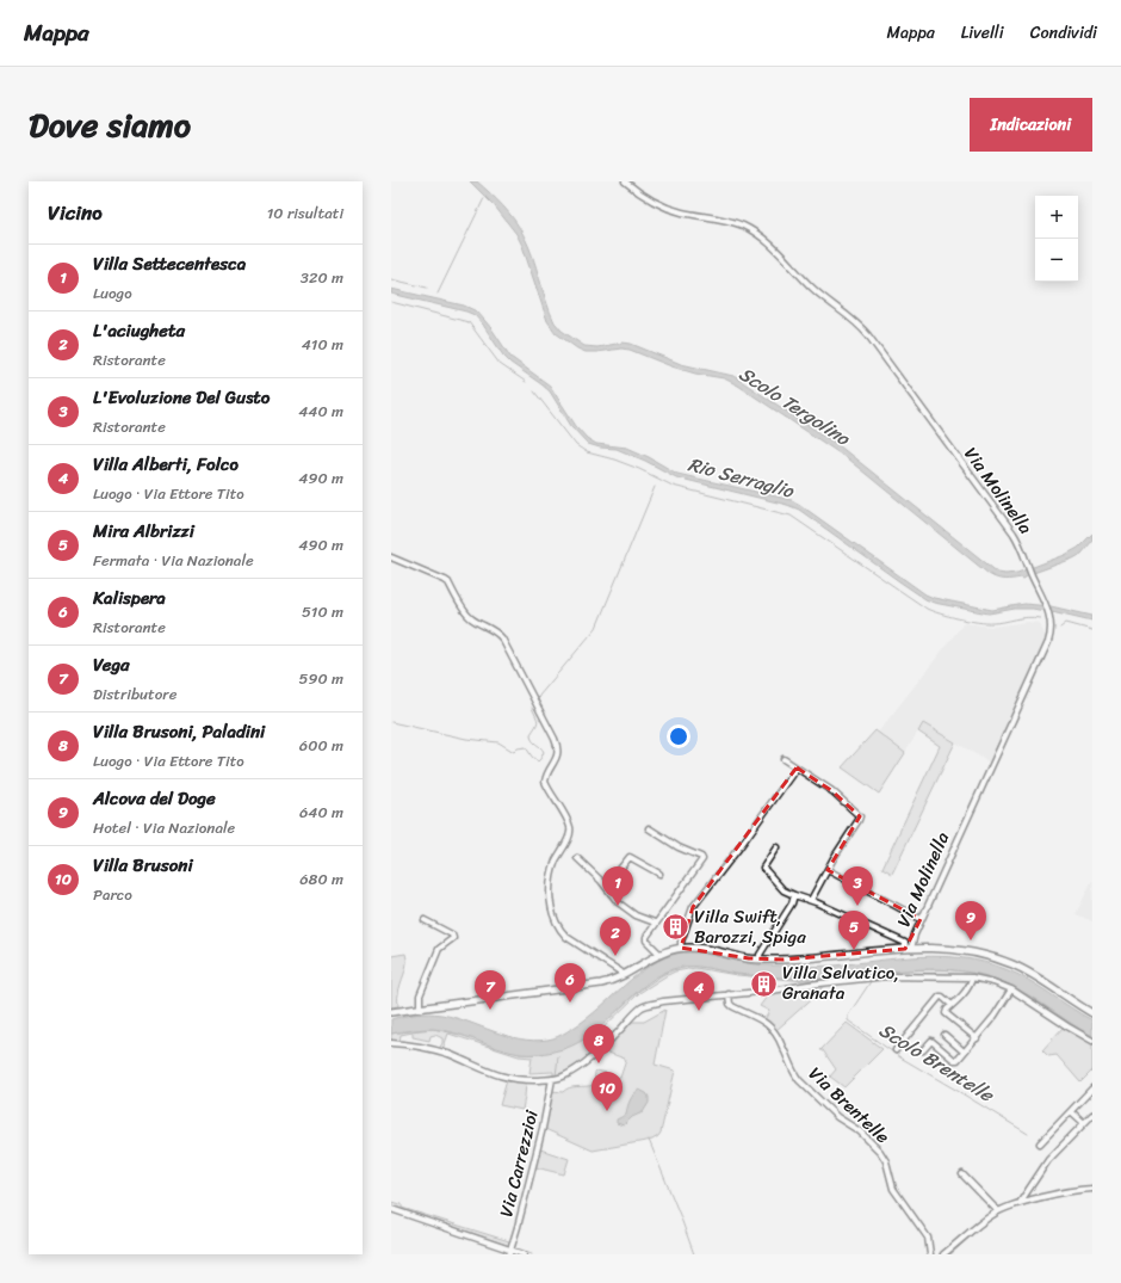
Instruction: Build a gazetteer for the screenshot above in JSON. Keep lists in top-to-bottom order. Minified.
{"streets":{"street":["Via Molinella","Via Brentelle","Via Carrezzioi"]},"water":["Scolo Tergolino","Rio Serraglio","Scolo Brentelle"],"places":{"building":["Villa Swift, Barozzi, Spiga","Villa Selvatico, Granata"]},"page":{"header":"Mappa","nav":["Mappa","Livelli","Condividi"],"title":"Dove siamo","buttons":"Indicazioni","heading":["Vicino","10 risultati"],"map_buttons":["+","−"],"list":[{"mark":"1","name":"Villa Settecentesca","note":"Luogo","value":"320 m"},{"mark":"2","name":"L'aciugheta","note":"Ristorante","value":"410 m"},{"mark":"3","name":"L'Evoluzione Del Gusto","note":"Ristorante","value":"440 m"},{"mark":"4","name":"Villa Alberti, Folco","note":"Luogo · Via Ettore Tito","value":"490 m"},{"mark":"5","name":"Mira Albrizzi","note":"Fermata · Via Nazionale","value":"490 m"},{"mark":"6","name":"Kalispera","note":"Ristorante","value":"510 m"},{"mark":"7","name":"Vega","note":"Distributore","value":"590 m"},{"mark":"8","name":"Villa Brusoni, Paladini","note":"Luogo · Via Ettore Tito","value":"600 m"},{"mark":"9","name":"Alcova del Doge","note":"Hotel · Via Nazionale","value":"640 m"},{"mark":"10","name":"Villa Brusoni","note":"Parco","value":"680 m"}],"pins":["1","3","9","5","2","6","7","4","8","10"]}}
